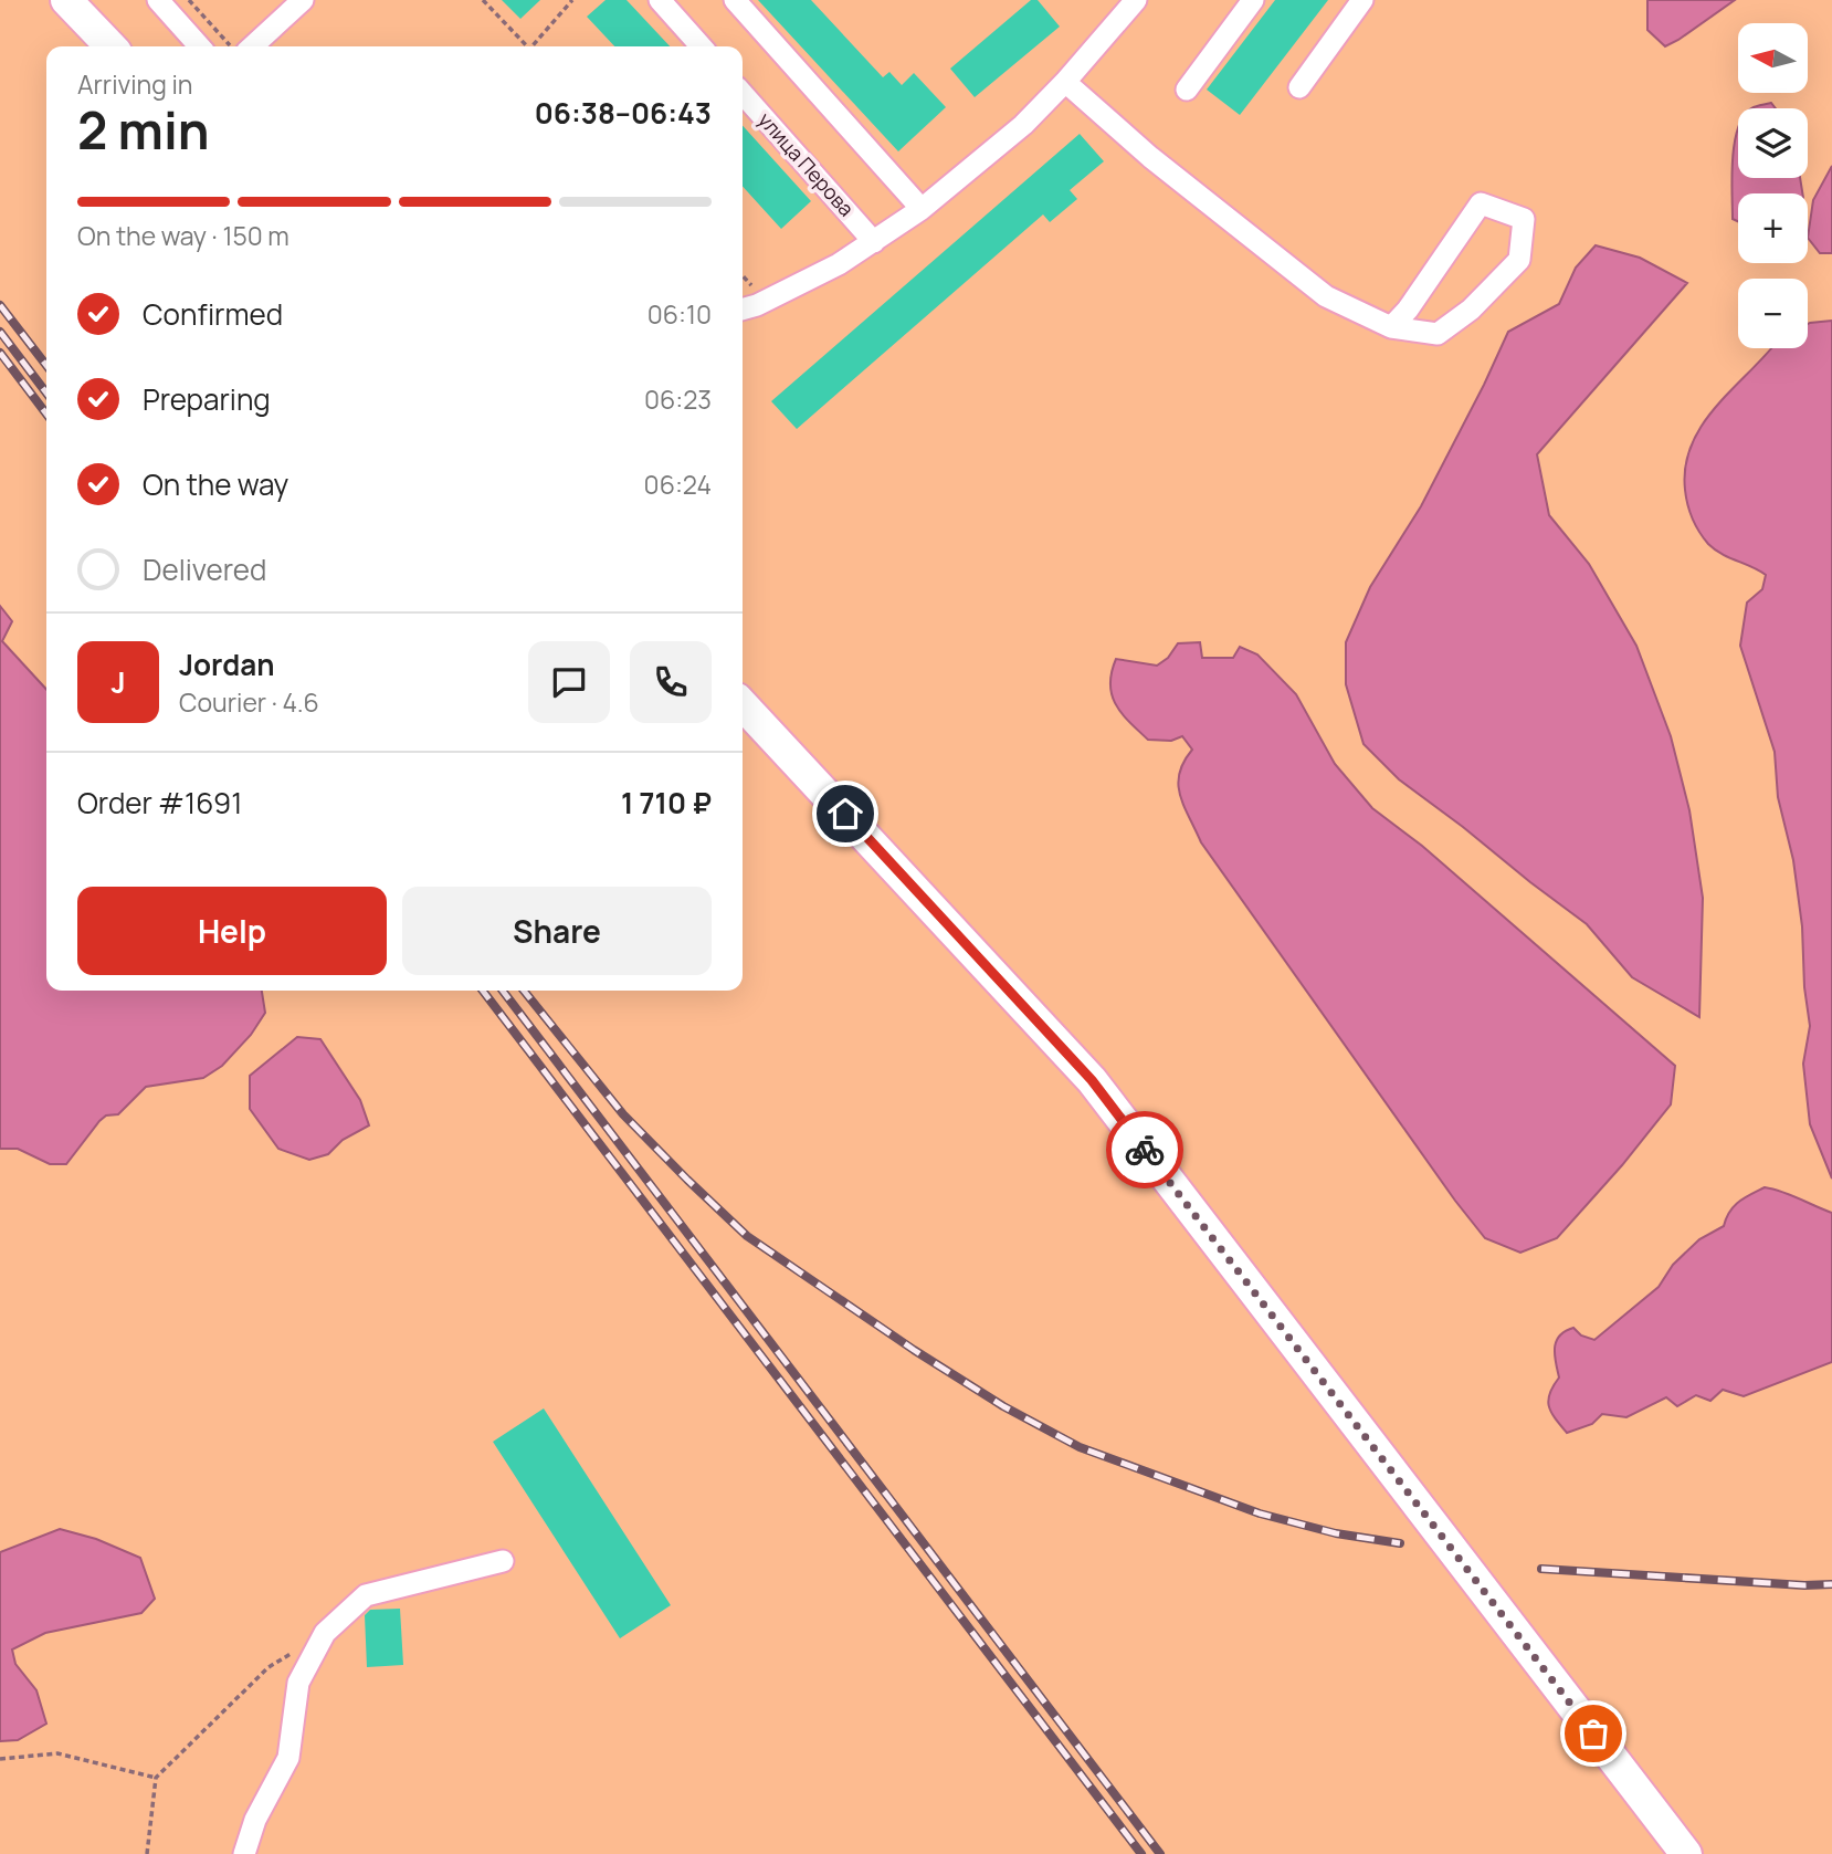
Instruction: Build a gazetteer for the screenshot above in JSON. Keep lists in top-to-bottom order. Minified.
{"streets":{"street":["улица Перова"]},"north":"left","page":{"map_buttons":["+","−"],"heading":["2 min","Arriving in","06:38–06:43"],"panel":["Jordan","Courier · 4.6","Order #1691","1 710 ₽"],"bar":"On the way · 150 m","list":[["Confirmed","06:10"],["Preparing","06:23"],["On the way","06:24"],"Delivered"],"round":"J","buttons":["Help","Share"]}}
